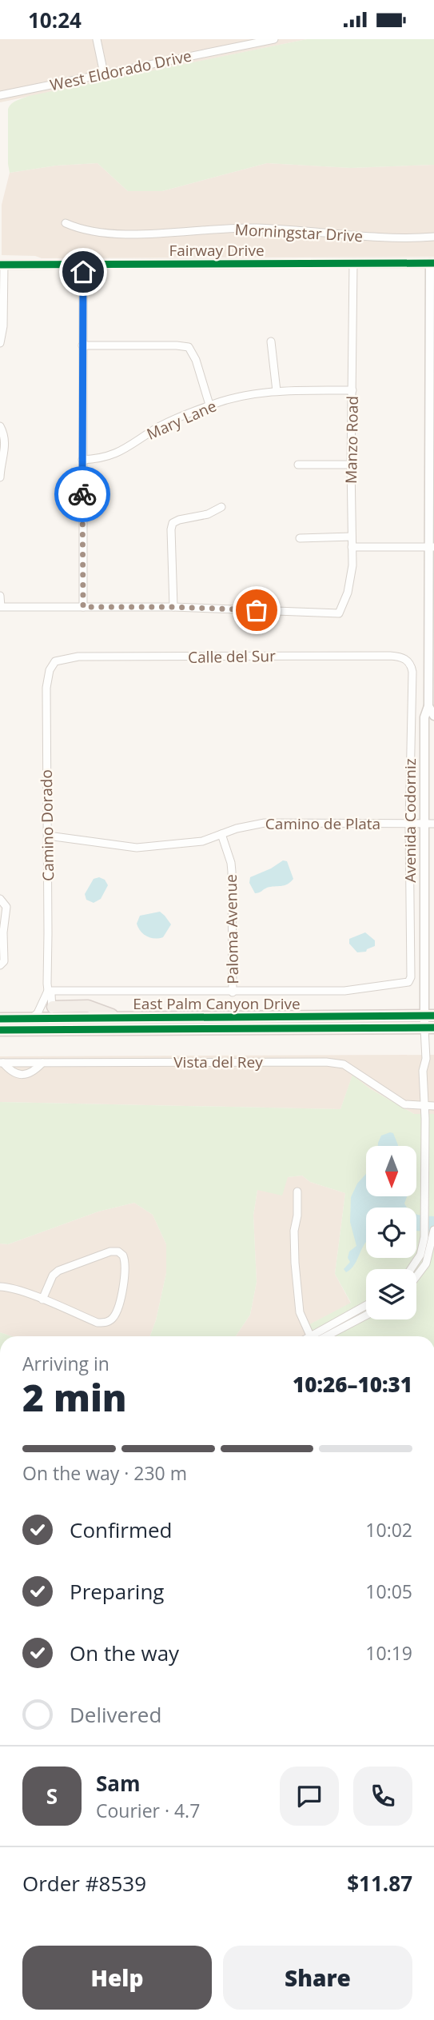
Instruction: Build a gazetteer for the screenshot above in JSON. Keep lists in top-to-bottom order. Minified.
{"streets":{"main road":["East Palm Canyon Drive"],"street":["West Eldorado Drive","Morningstar Drive","Fairway Drive","Mary Lane","Manzo Road","Calle del Sur","Avenida Codorniz","Camino de Plata","Camino Dorado","Paloma Avenue","Vista del Rey"]},"crossings":[["Fairway Drive","Manzo Road"],["Mary Lane","Manzo Road"],["Calle del Sur","Avenida Codorniz"],["Calle del Sur","Camino Dorado"],["Avenida Codorniz","Camino de Plata"],["Avenida Codorniz","Paloma Avenue"],["Camino de Plata","Camino Dorado"],["Camino de Plata","Paloma Avenue"],["Camino Dorado","East Palm Canyon Drive"]],"north":"bottom","page":{"status":"10:24","heading":["2 min","Arriving in","10:26–10:31"],"panel":["Sam","Courier · 4.7","Order #8539","$11.87"],"bar":"On the way · 230 m","list":[["Confirmed","10:02"],["Preparing","10:05"],["On the way","10:19"],"Delivered"],"round":"S","buttons":["Help","Share"]}}
